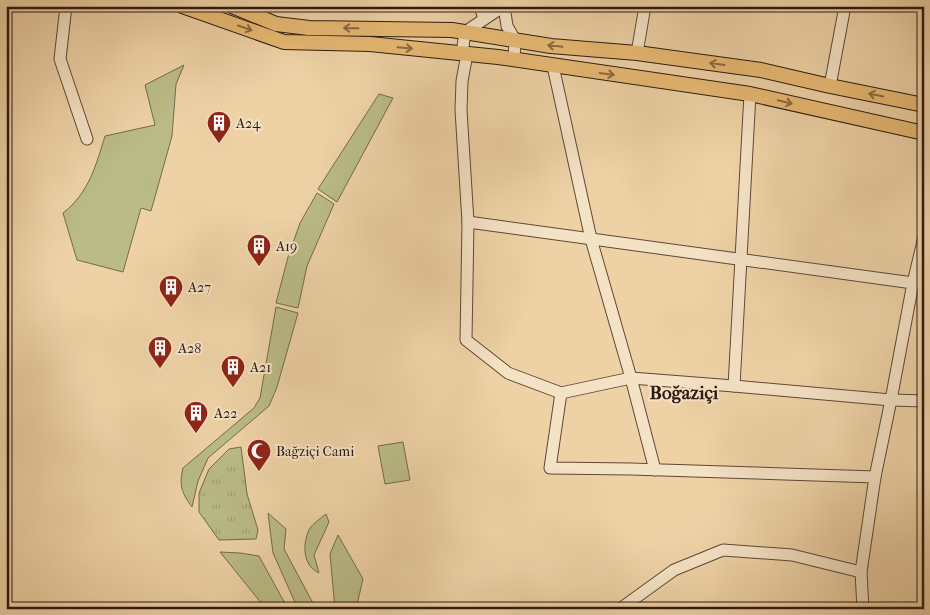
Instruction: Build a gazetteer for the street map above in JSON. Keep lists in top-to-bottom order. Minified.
{"districts":["Boğaziçi"],"places":{"building":["A24","A19","A27","A28","A21","A22"],"mosque":["Bağziçi Cami"]}}
